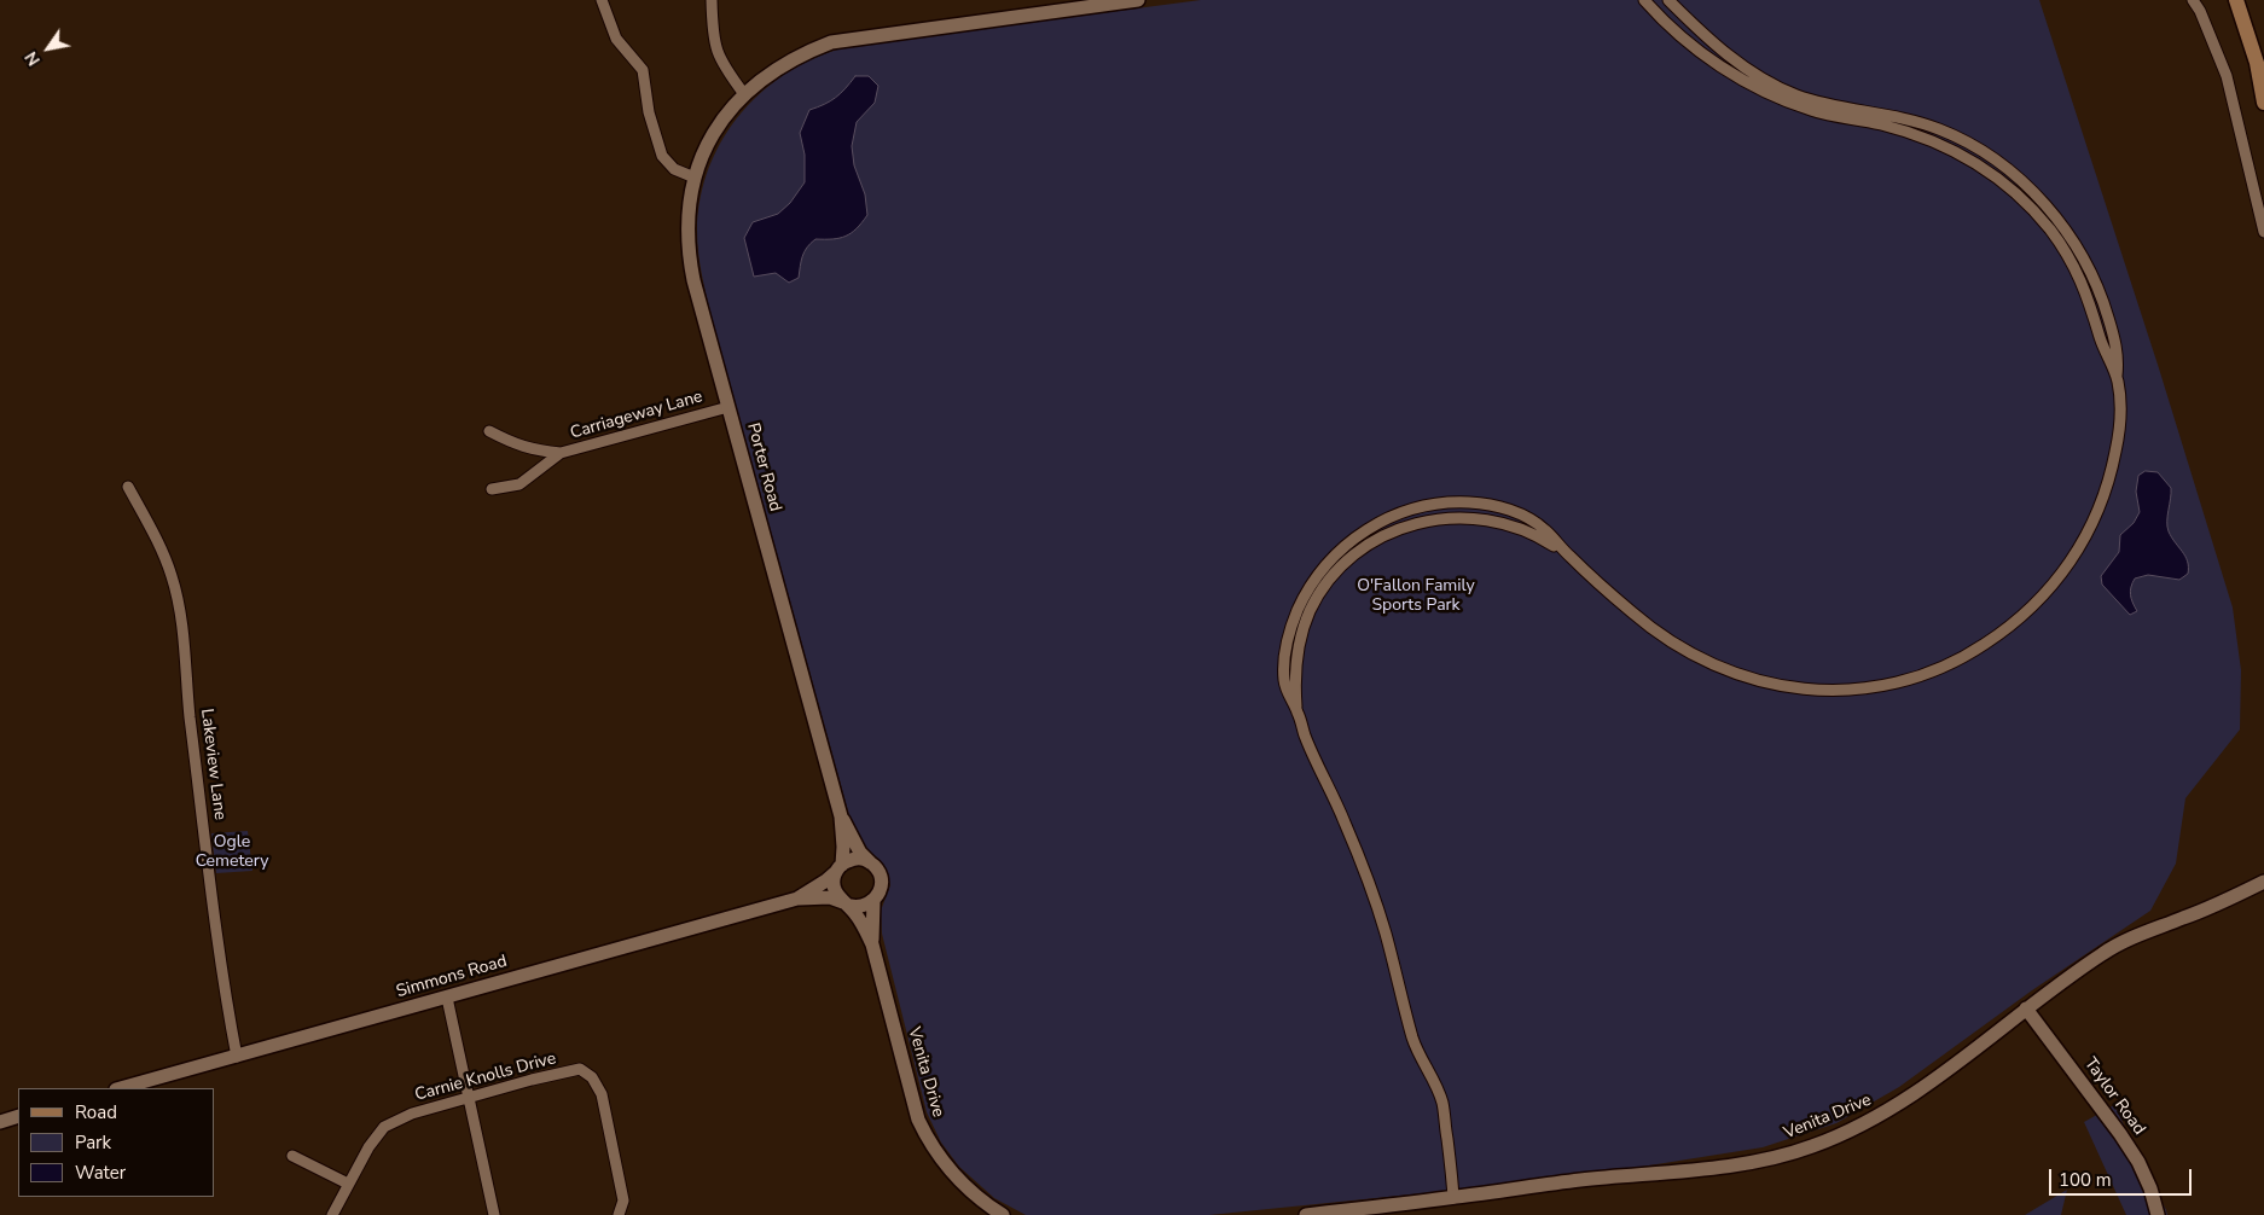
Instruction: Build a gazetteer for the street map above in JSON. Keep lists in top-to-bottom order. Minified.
{"streets":{"street":["Carriageway Lane","Porter Road","Lakeview Lane","Simmons Road","Venita Drive","Carnie Knolls Drive","Taylor Road"]},"crossings":[["Carriageway Lane","Porter Road"],["Porter Road","Simmons Road"],["Porter Road","Venita Drive"],["Lakeview Lane","Simmons Road"],["Simmons Road","Venita Drive"],["Venita Drive","Taylor Road"]],"parks":["O'Fallon Family Sports Park","Ogle Cemetery"],"legend":["Road","Park","Water"],"scale_bar":"100 m","north":"bottom left"}
